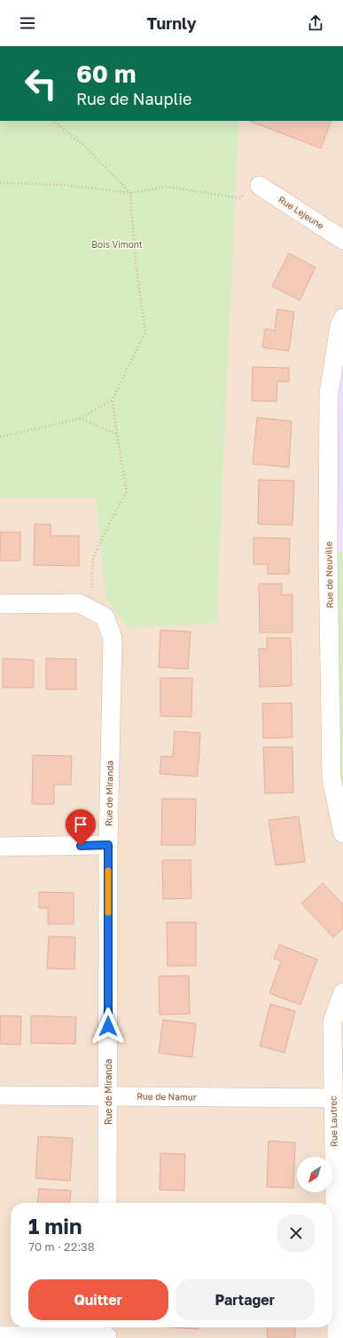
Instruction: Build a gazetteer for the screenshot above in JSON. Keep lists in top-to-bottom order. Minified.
{"streets":{"street":["Rue Lejeune","Rue de Neuville","Rue de Miranda","Rue de Namur","Rue Lautrec"]},"crossings":[["Rue de Miranda","Rue de Namur"],["Rue de Namur","Rue Lautrec"]],"parks":["Bois Vimont"],"north":"bottom left","page":{"header":"Turnly","turn":["60 m","Rue de Nauplie"],"heading":["1 min","70 m · 22:38"],"buttons":["Quitter","Partager"]}}
